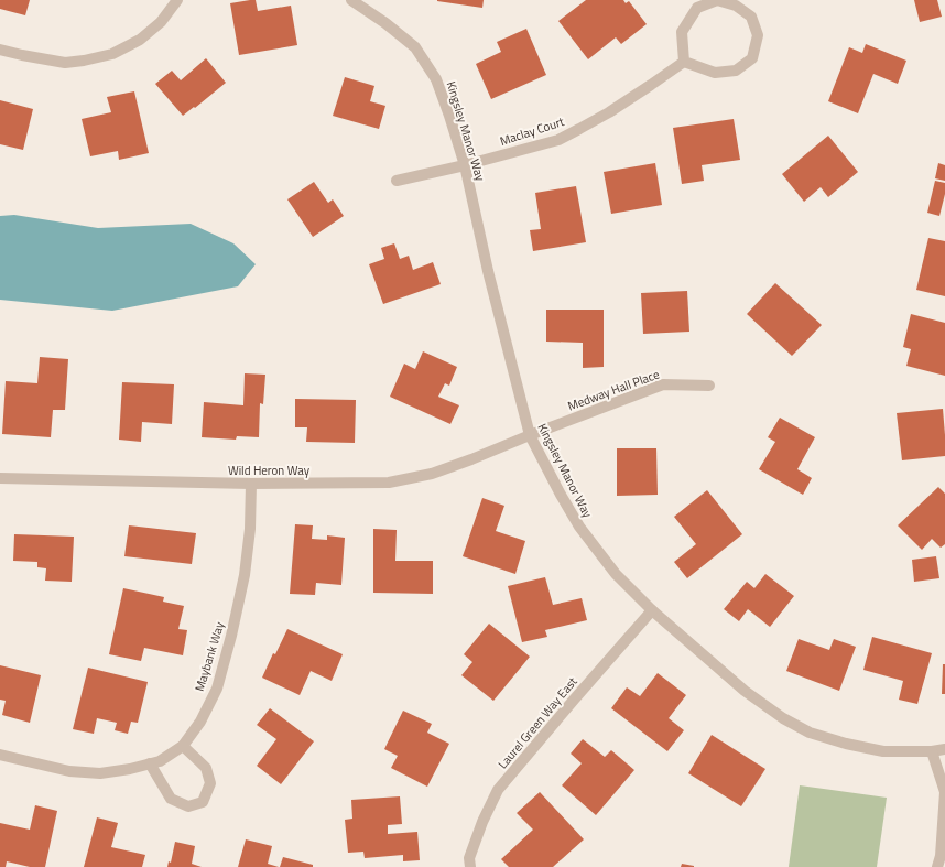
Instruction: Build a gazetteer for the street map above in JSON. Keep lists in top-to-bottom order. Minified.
{"streets":{"street":["Kingsley Manor Way","Maclay Court","Medway Hall Place","Wild Heron Way","Maybank Way","Laurel Green Way East"]},"crossings":[["Kingsley Manor Way","Maclay Court"],["Kingsley Manor Way","Medway Hall Place"],["Kingsley Manor Way","Wild Heron Way"],["Kingsley Manor Way","Laurel Green Way East"],["Medway Hall Place","Wild Heron Way"],["Wild Heron Way","Maybank Way"]]}
